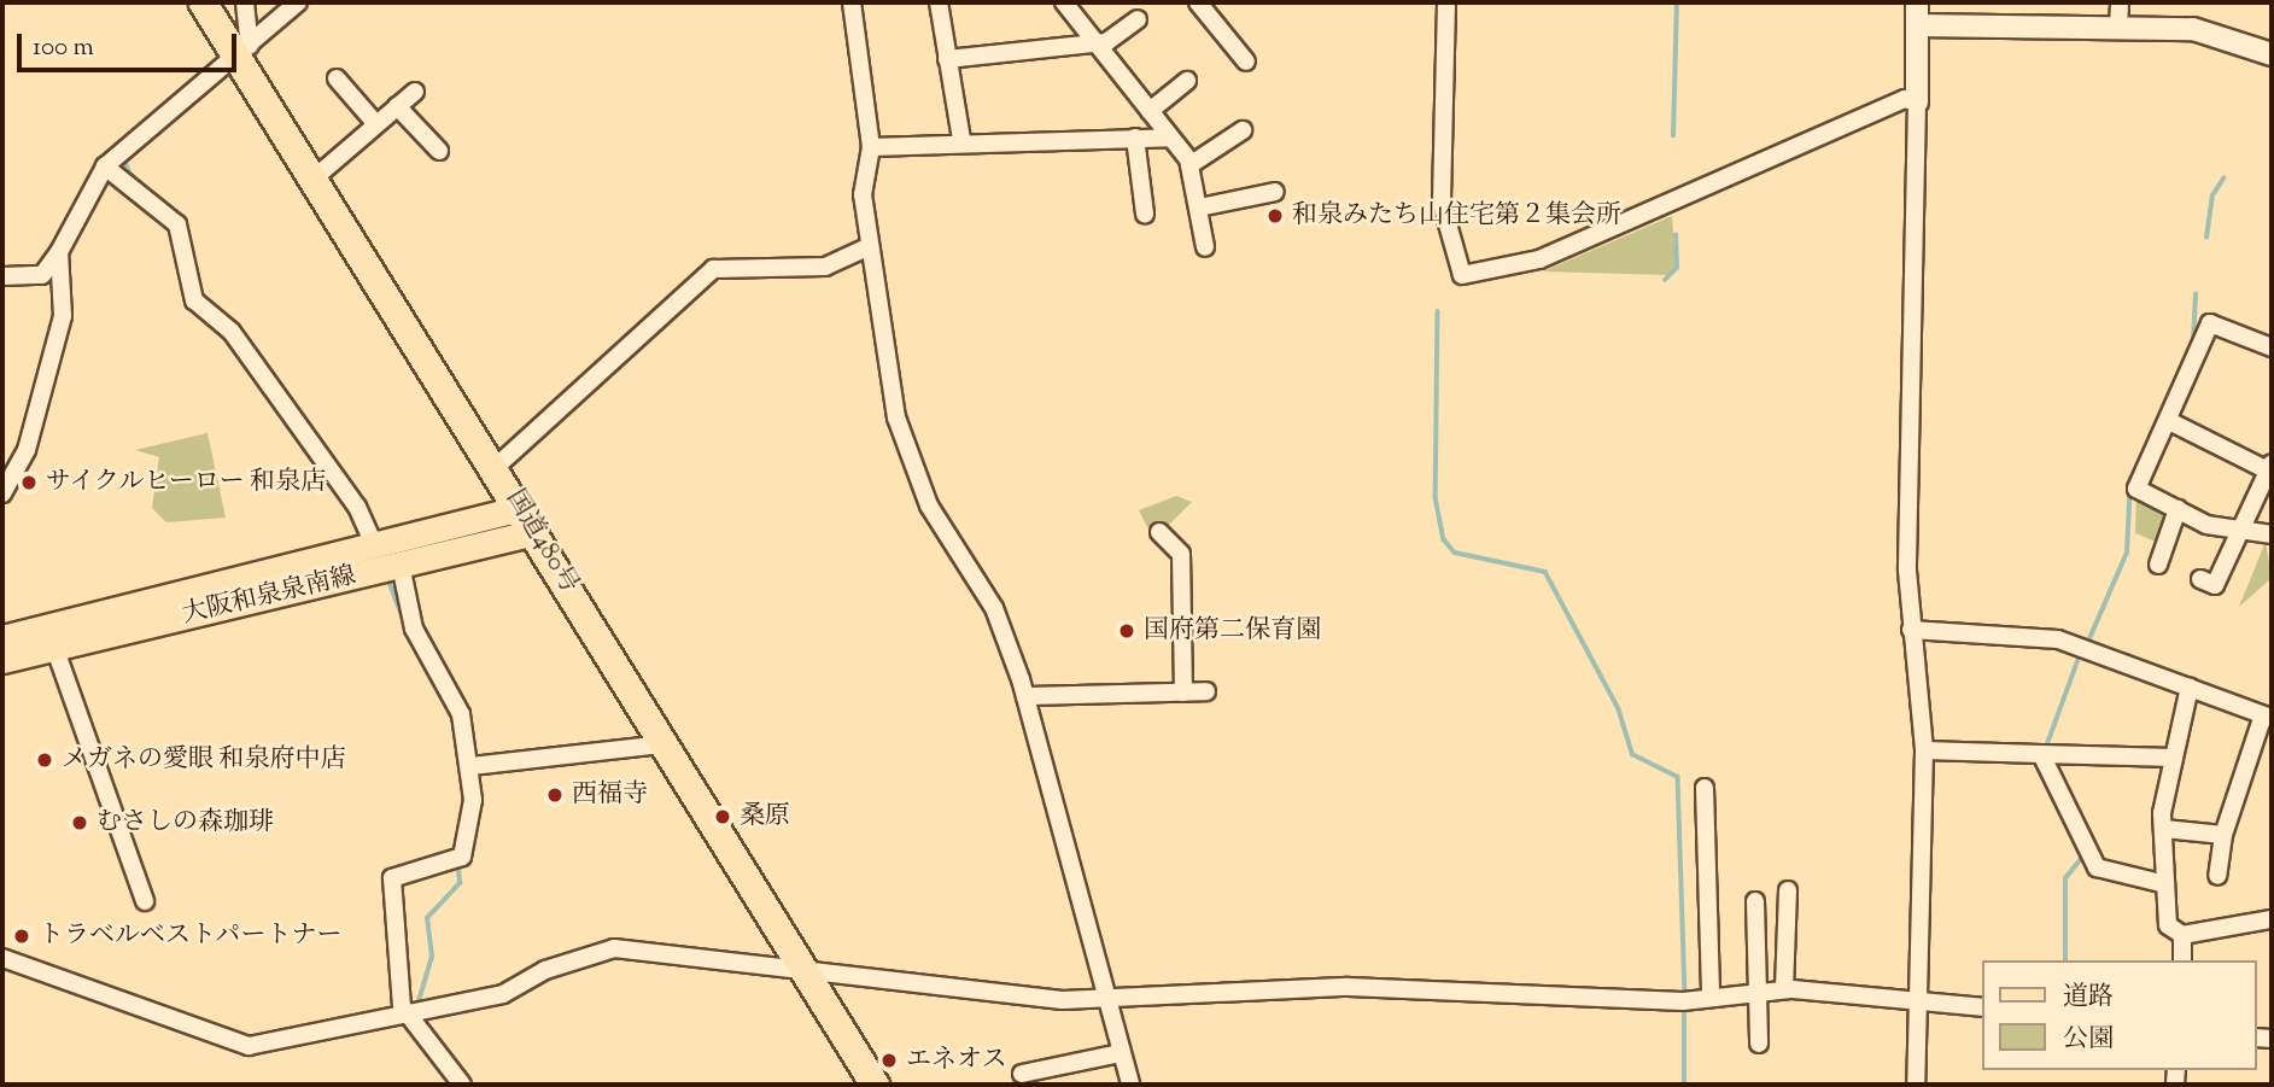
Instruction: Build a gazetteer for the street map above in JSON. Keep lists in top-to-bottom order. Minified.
{"streets":{"highway":["国道480号"],"main road":["大阪和泉泉南線"]},"crossings":[["国道480号","大阪和泉泉南線"]],"places":["和泉みたち山住宅第２集会所","サイクルヒーロー 和泉店","国府第二保育園","メガネの愛眼 和泉府中店","西福寺","桑原","むさしの森珈琲","トラベルベストパートナー","エネオス"],"legend":["道路","公園"],"scale_bar":"100 m"}
